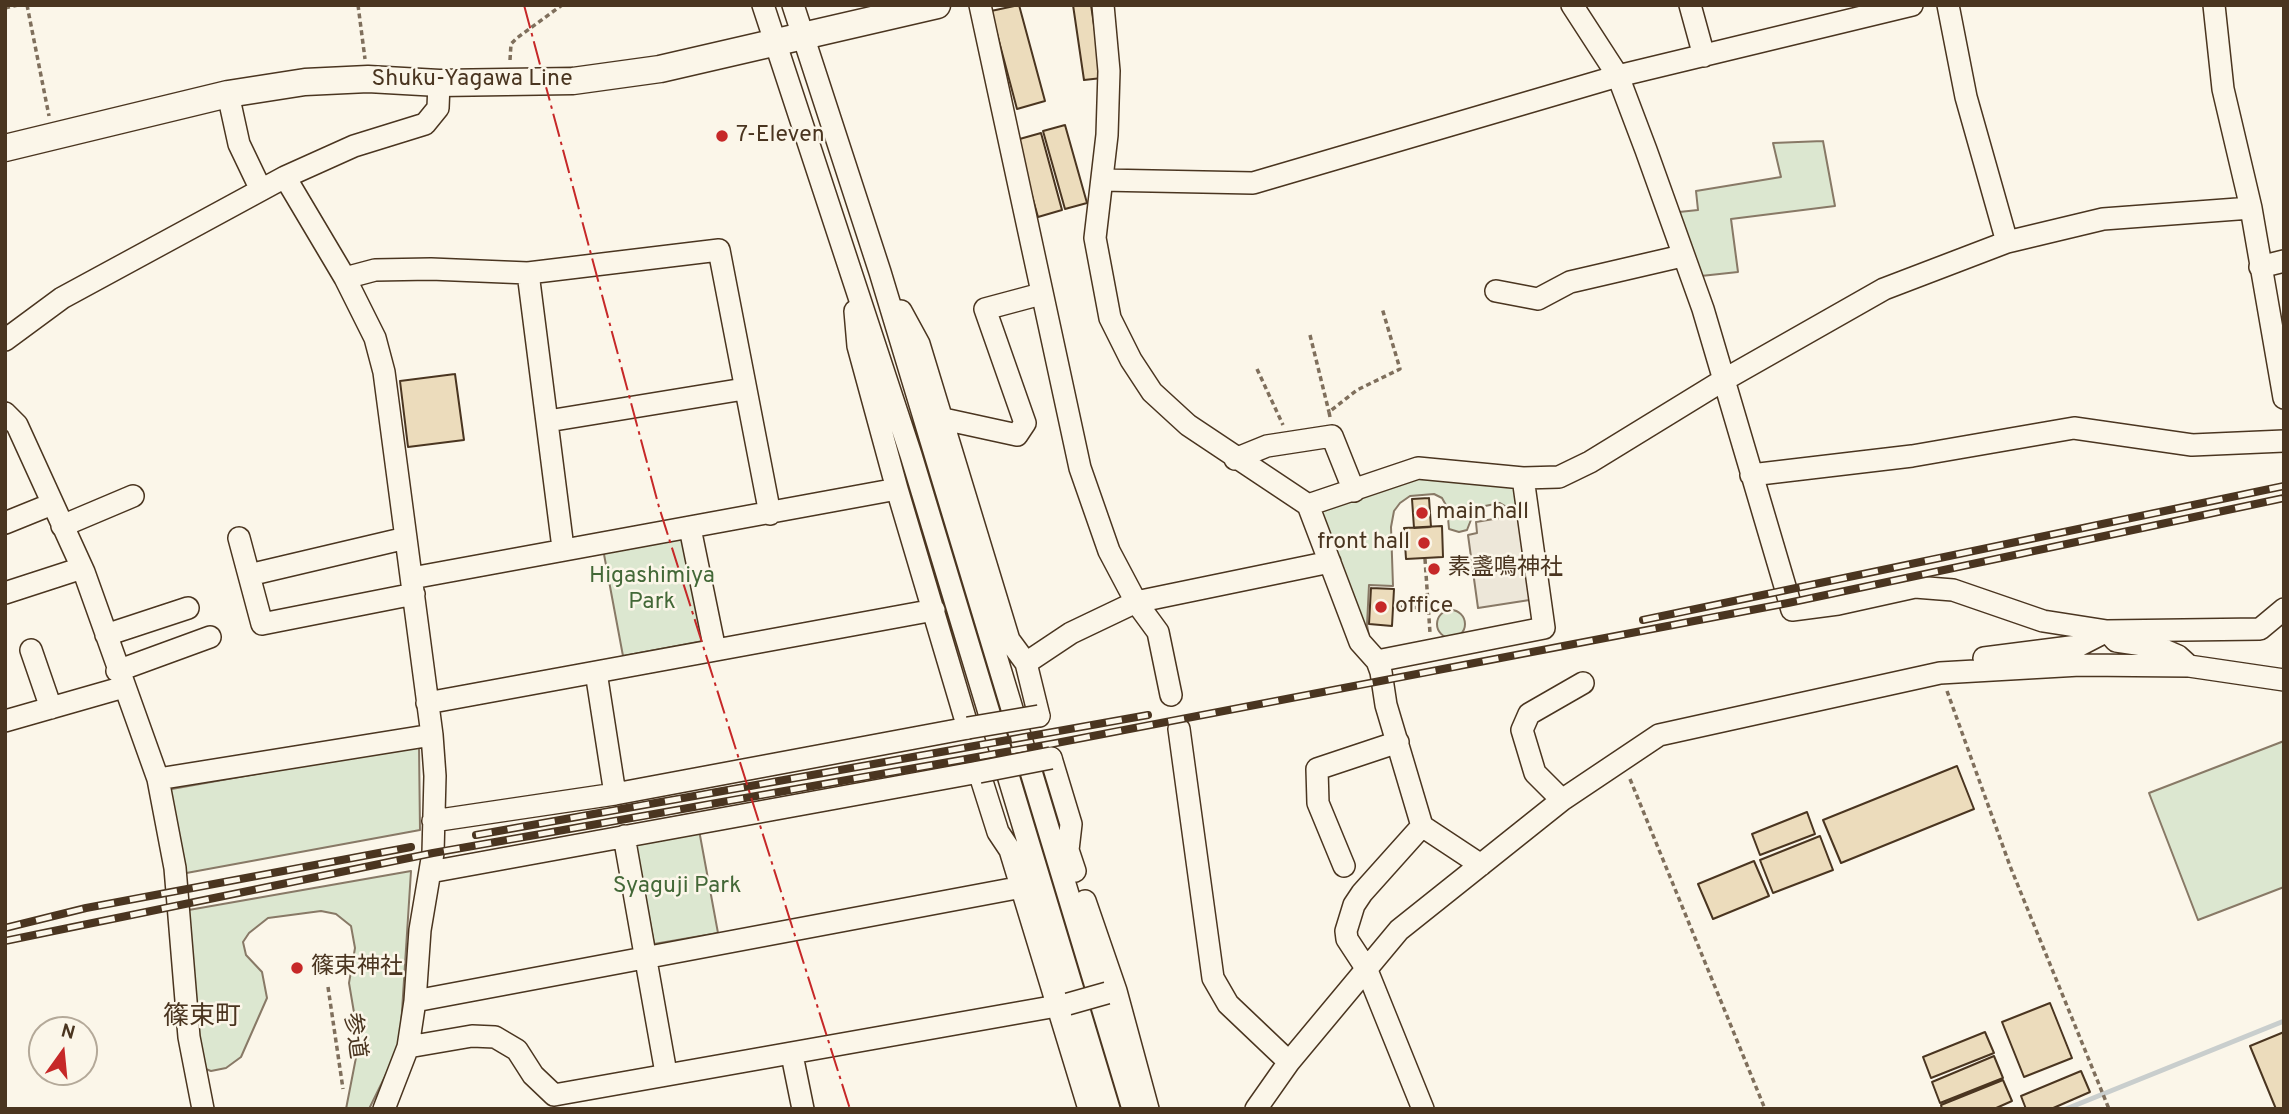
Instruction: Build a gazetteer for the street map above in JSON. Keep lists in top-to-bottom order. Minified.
{"streets":{"main road":["Shuku-Yagawa Line"],"path":["参道"]},"districts":["篠束町"],"parks":["Higashimiya Park","Syaguji Park"],"places":["7-Eleven","main hall","front hall","素盞鳴神社","office","篠束神社"],"north":"top"}
